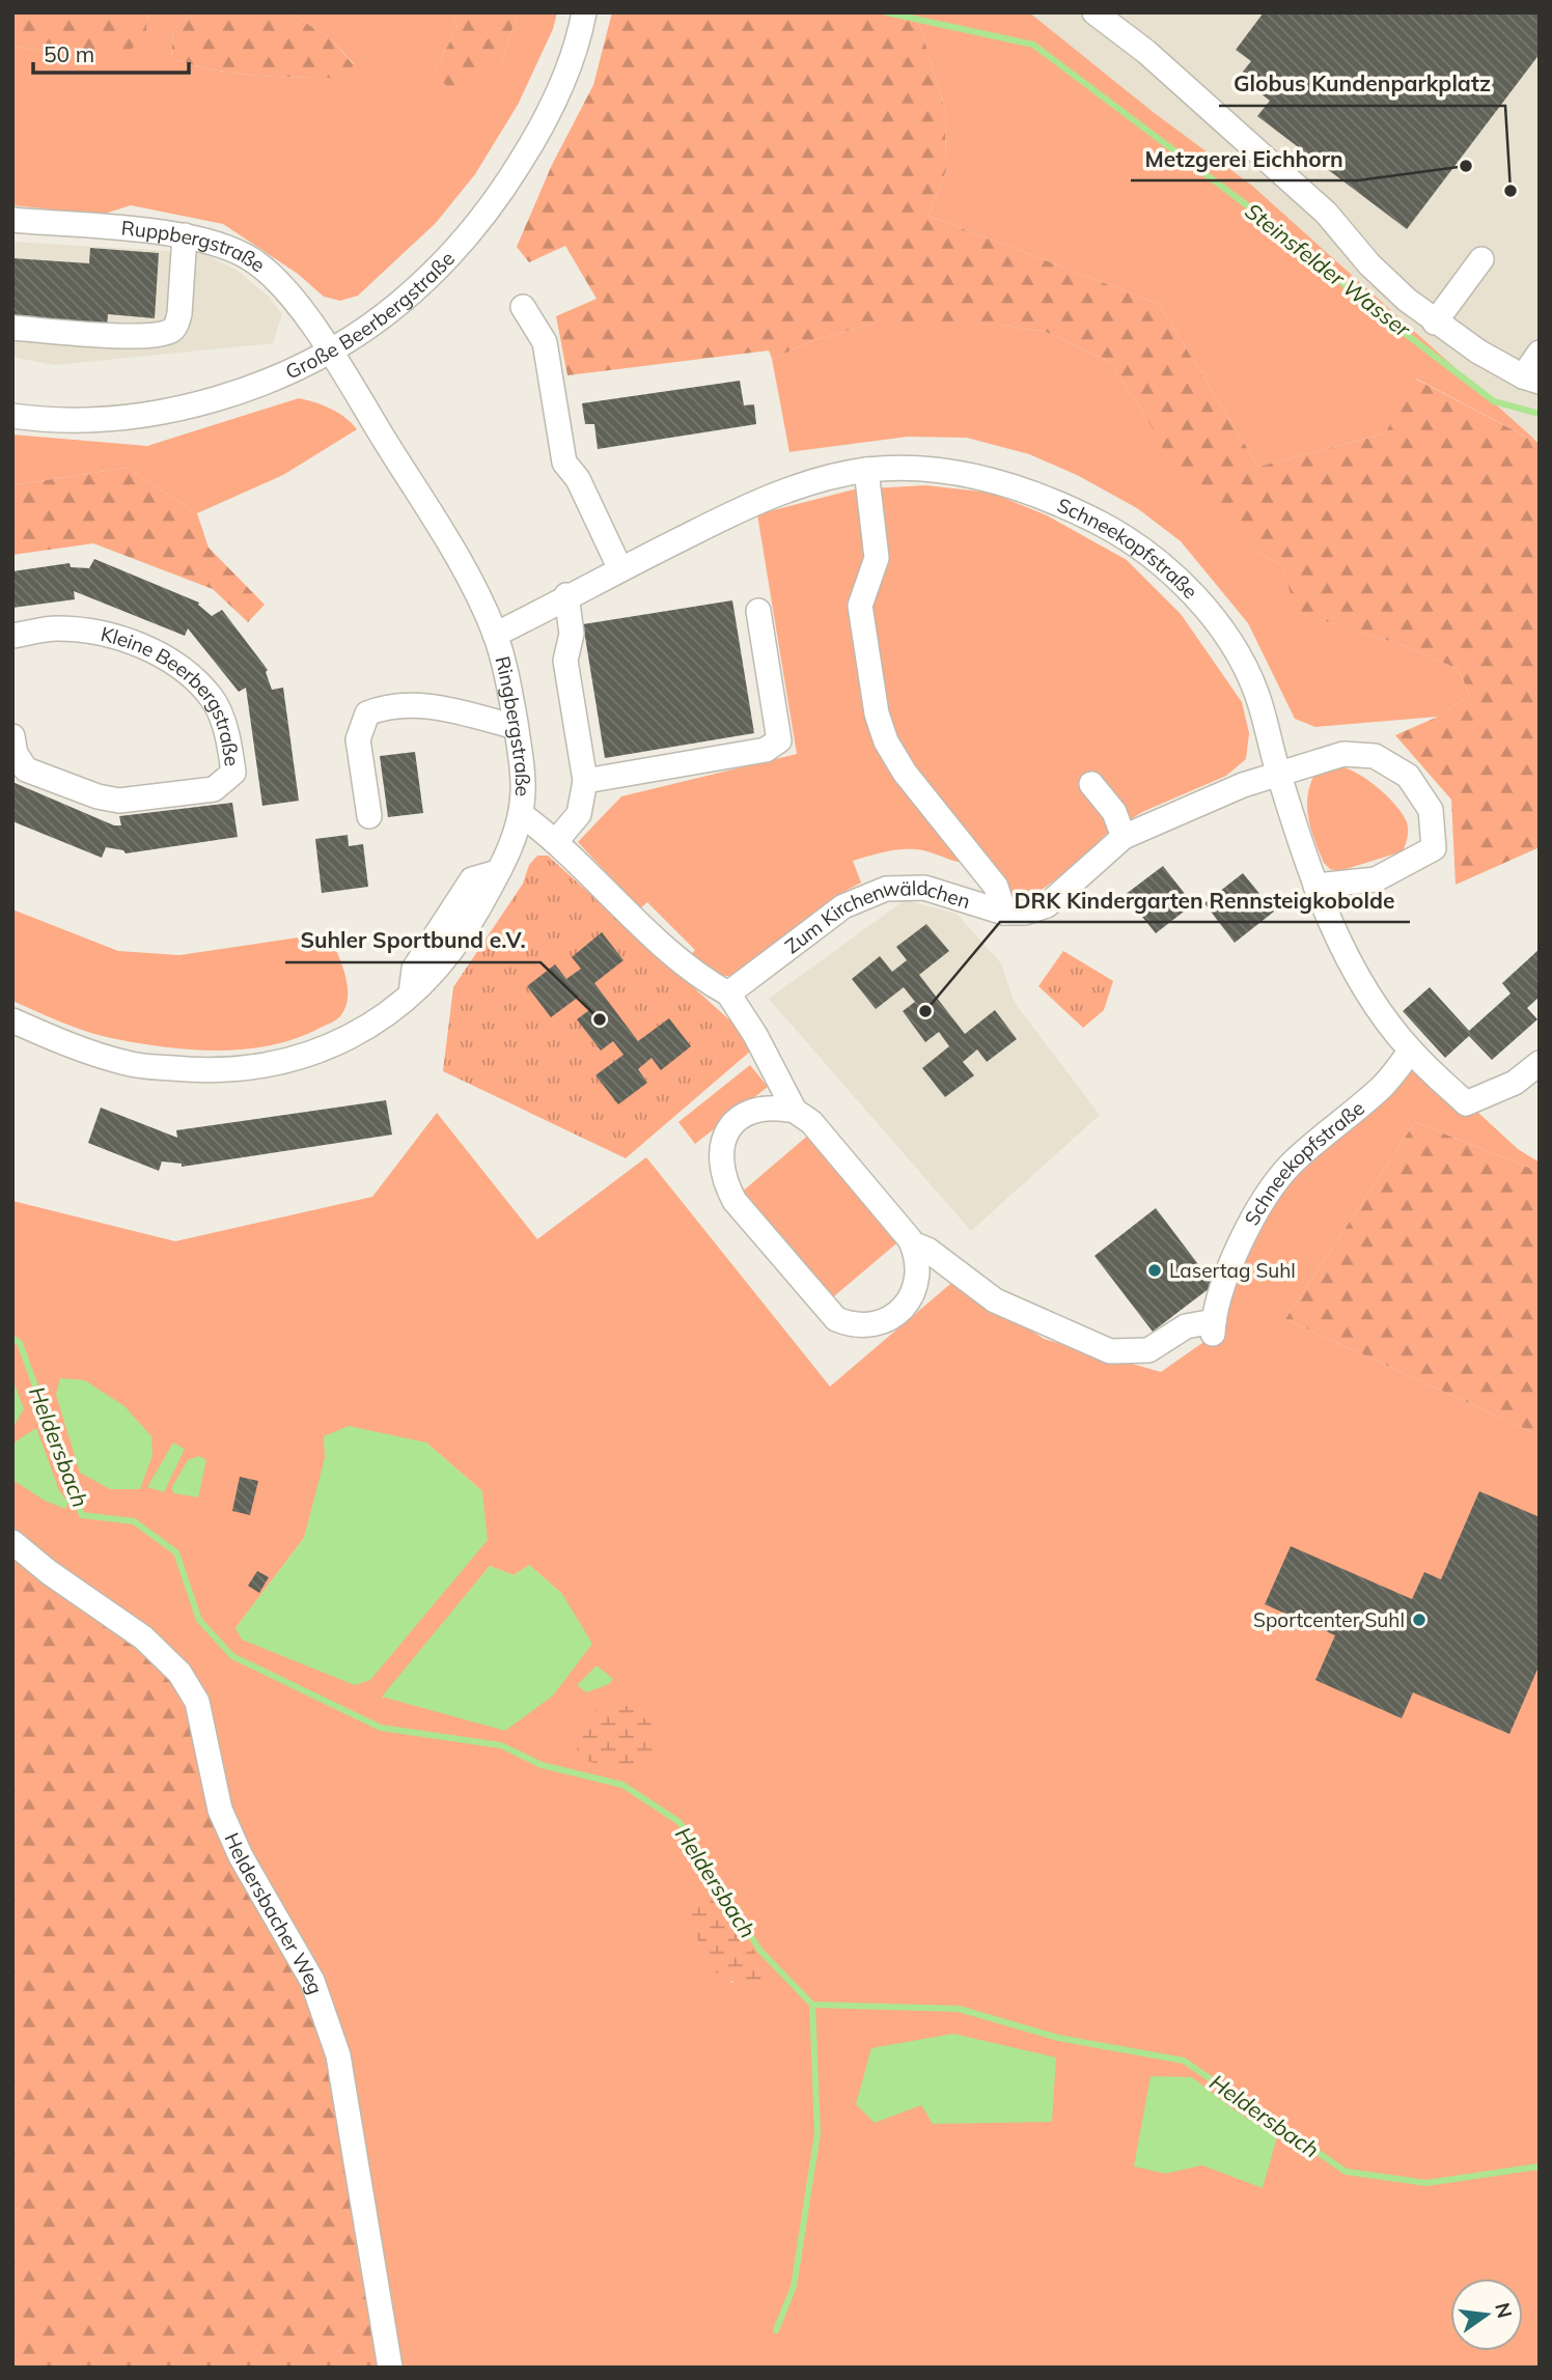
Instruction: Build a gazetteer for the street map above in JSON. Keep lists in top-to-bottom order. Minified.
{"streets":{"street":["Ruppbergstraße","Große Beerbergstraße","Schneekopfstraße","Kleine Beerbergstraße","Ringbergstraße","Zum Kirchenwäldchen","Heldersbacher Weg"]},"crossings":[["Ruppbergstraße","Große Beerbergstraße"],["Ruppbergstraße","Ringbergstraße"],["Große Beerbergstraße","Ringbergstraße"],["Schneekopfstraße","Ringbergstraße"],["Schneekopfstraße","Zum Kirchenwäldchen"]],"water":["Steinsfelder Wasser","Heldersbach"],"places":["Metzgerei Eichhorn","Globus Kundenparkplatz","DRK Kindergarten Rennsteigkobolde","Suhler Sportbund e.V.","Lasertag Suhl","Sportcenter Suhl"],"scale_bar":"50 m","north":"right"}
